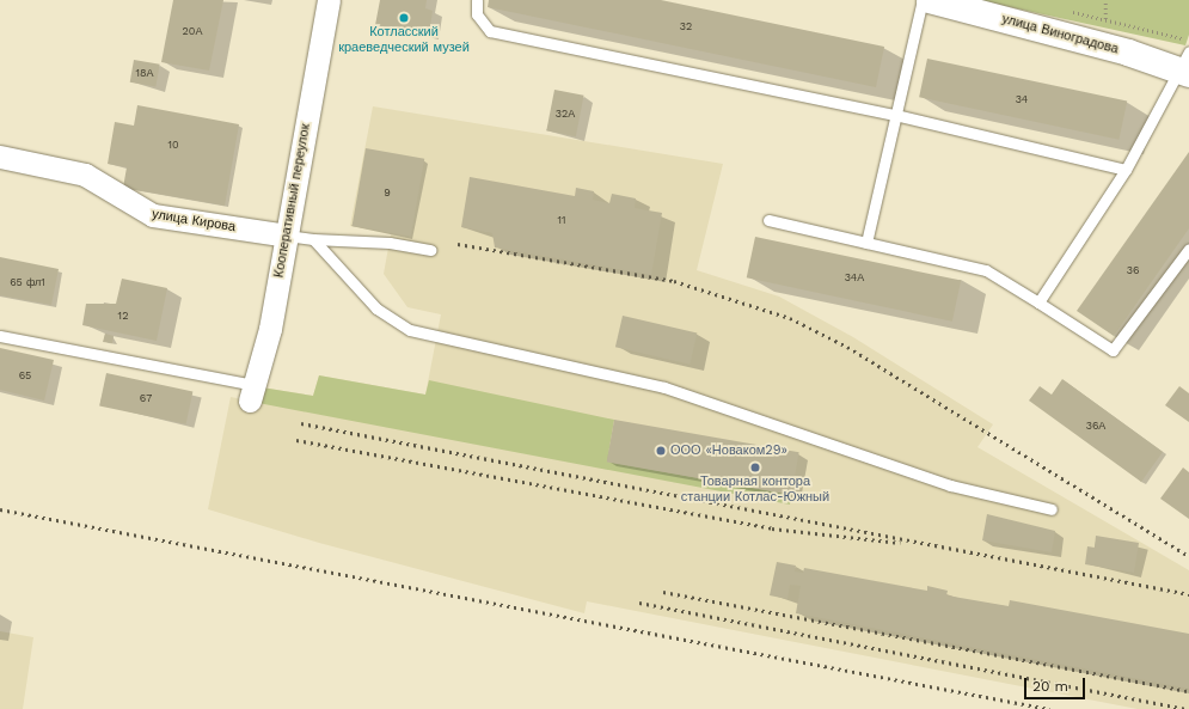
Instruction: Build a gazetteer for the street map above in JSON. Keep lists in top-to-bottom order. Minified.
{"streets":{"main road":["улица Виноградова"],"street":["Кооперативный переулок","улица Кирова"]},"crossings":[["Кооперативный переулок","улица Кирова"]],"places":["Котласский краеведческий музей","ООО «Новаком29»","Товарная контора станции Котлас-Южный"],"house_numbers":["32","20А","18А","34","32А","10","9","11","36","34А","65 фл1","12","65","67","36А"],"scale_bar":"20 m"}
